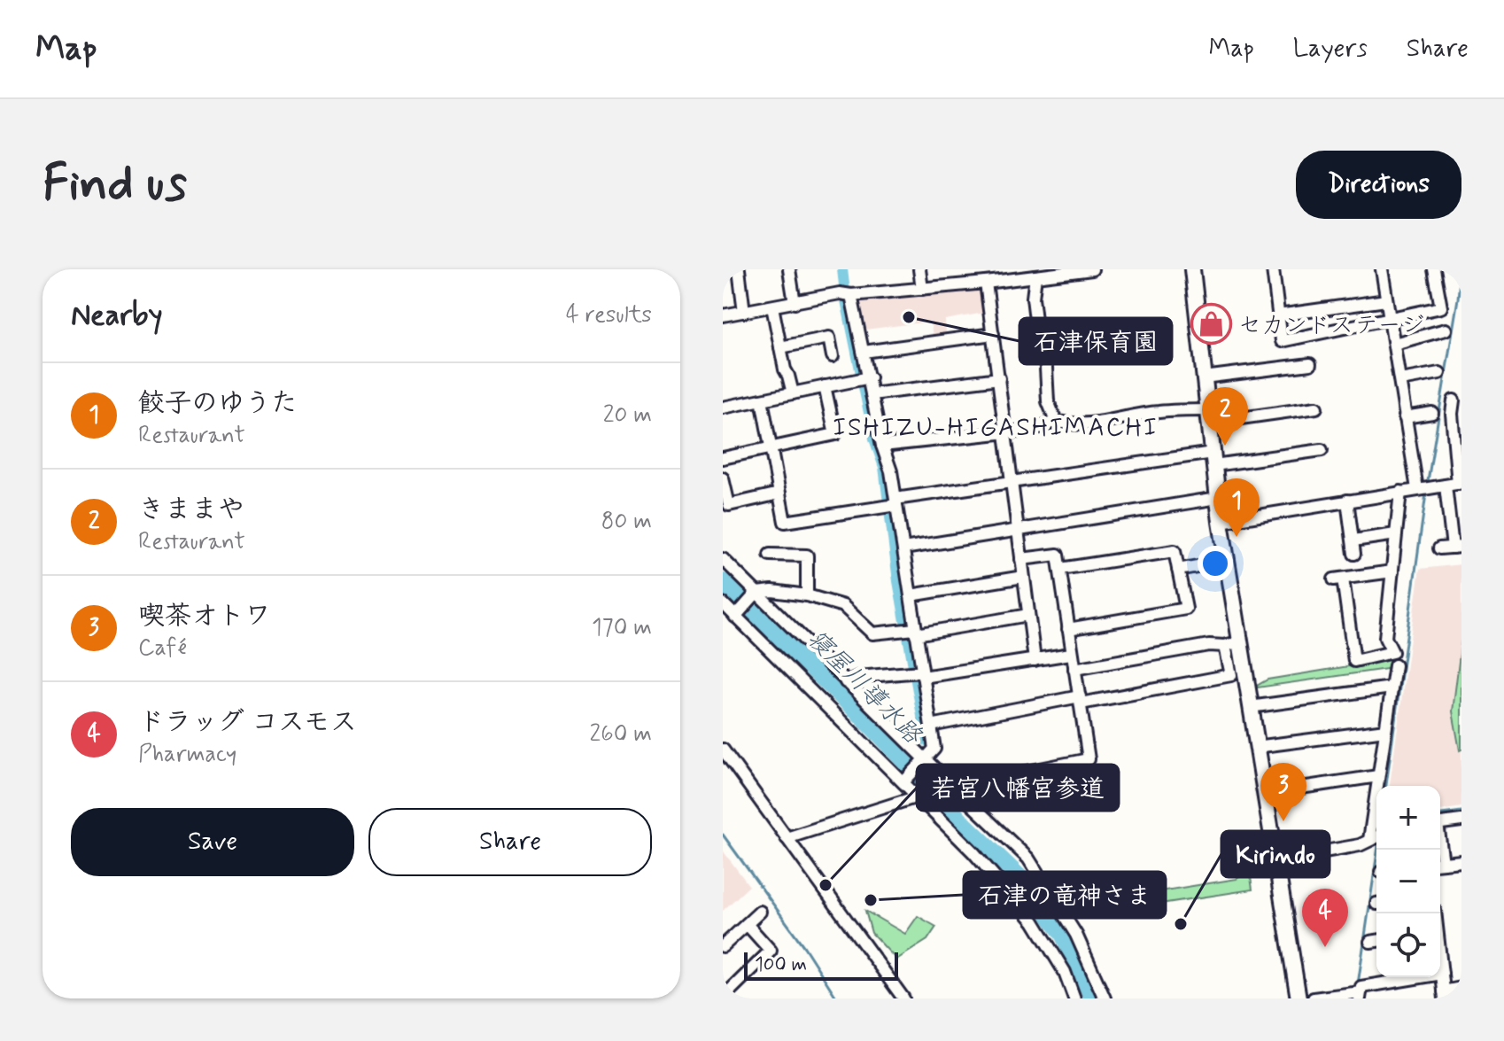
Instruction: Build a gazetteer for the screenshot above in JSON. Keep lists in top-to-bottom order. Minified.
{"districts":["ISHIZU-HIGASHIMACHI"],"water":["寝屋川導水路"],"places":{"other":["石津保育園","若宮八幡宮参道","石津の竜神さま","Kirindo"],"shop":["セカンドステージ"]},"scale_bar":"100 m","page":{"header":"Map","nav":["Map","Layers","Share"],"buttons":["Directions",["Save","Share"]],"title":"Find us","heading":["Nearby","4 results"],"list":[{"mark":"1","name":"餃子のゆうた","note":"Restaurant","value":"20 m"},{"mark":"2","name":"きままや","note":"Restaurant","value":"80 m"},{"mark":"3","name":"喫茶オトワ","note":"Café","value":"170 m"},{"mark":"4","name":"ドラッグ コスモス","note":"Pharmacy","value":"260 m"}],"pins":["2","1","3","4"],"map_buttons":["+","−"],"scale":"100 m"}}
